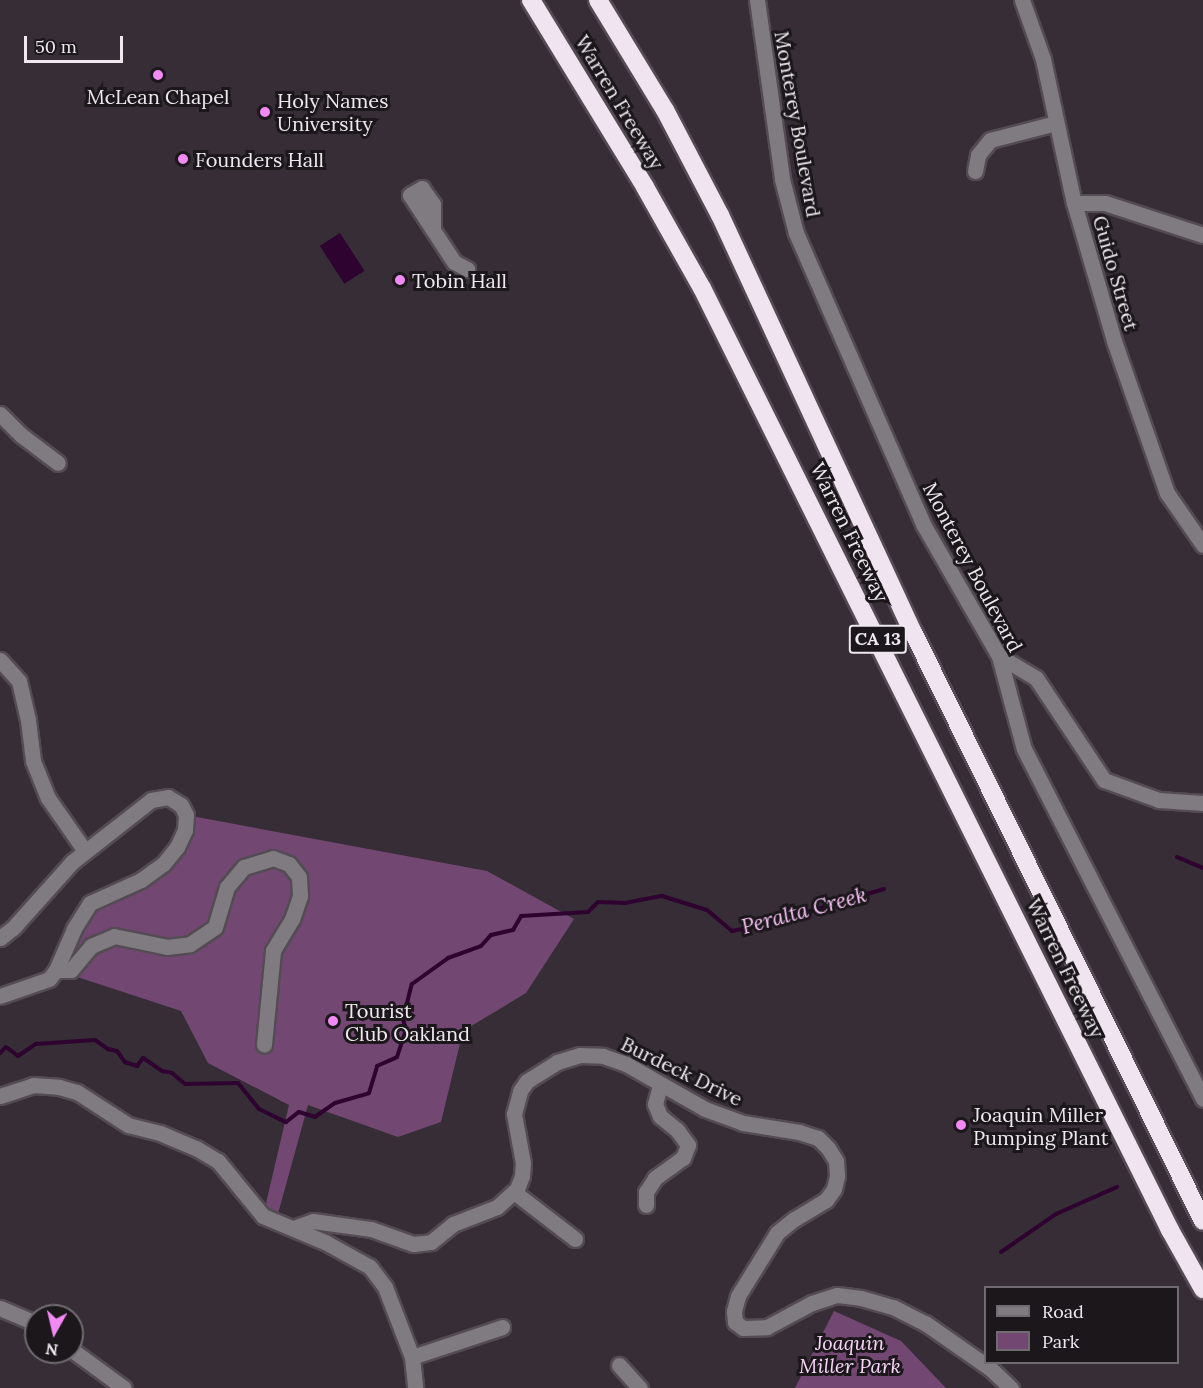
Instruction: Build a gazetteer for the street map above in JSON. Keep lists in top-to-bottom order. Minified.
{"streets":{"highway":["Warren Freeway","CA 13"],"street":["Monterey Boulevard","Guido Street","Burdeck Drive"]},"water":["Peralta Creek"],"parks":["Joaquin Miller Park"],"places":["McLean Chapel","Holy Names University","Founders Hall","Tobin Hall","Tourist Club Oakland","Joaquin Miller Pumping Plant"],"legend":["Road","Park"],"scale_bar":"50 m","north":"bottom"}
